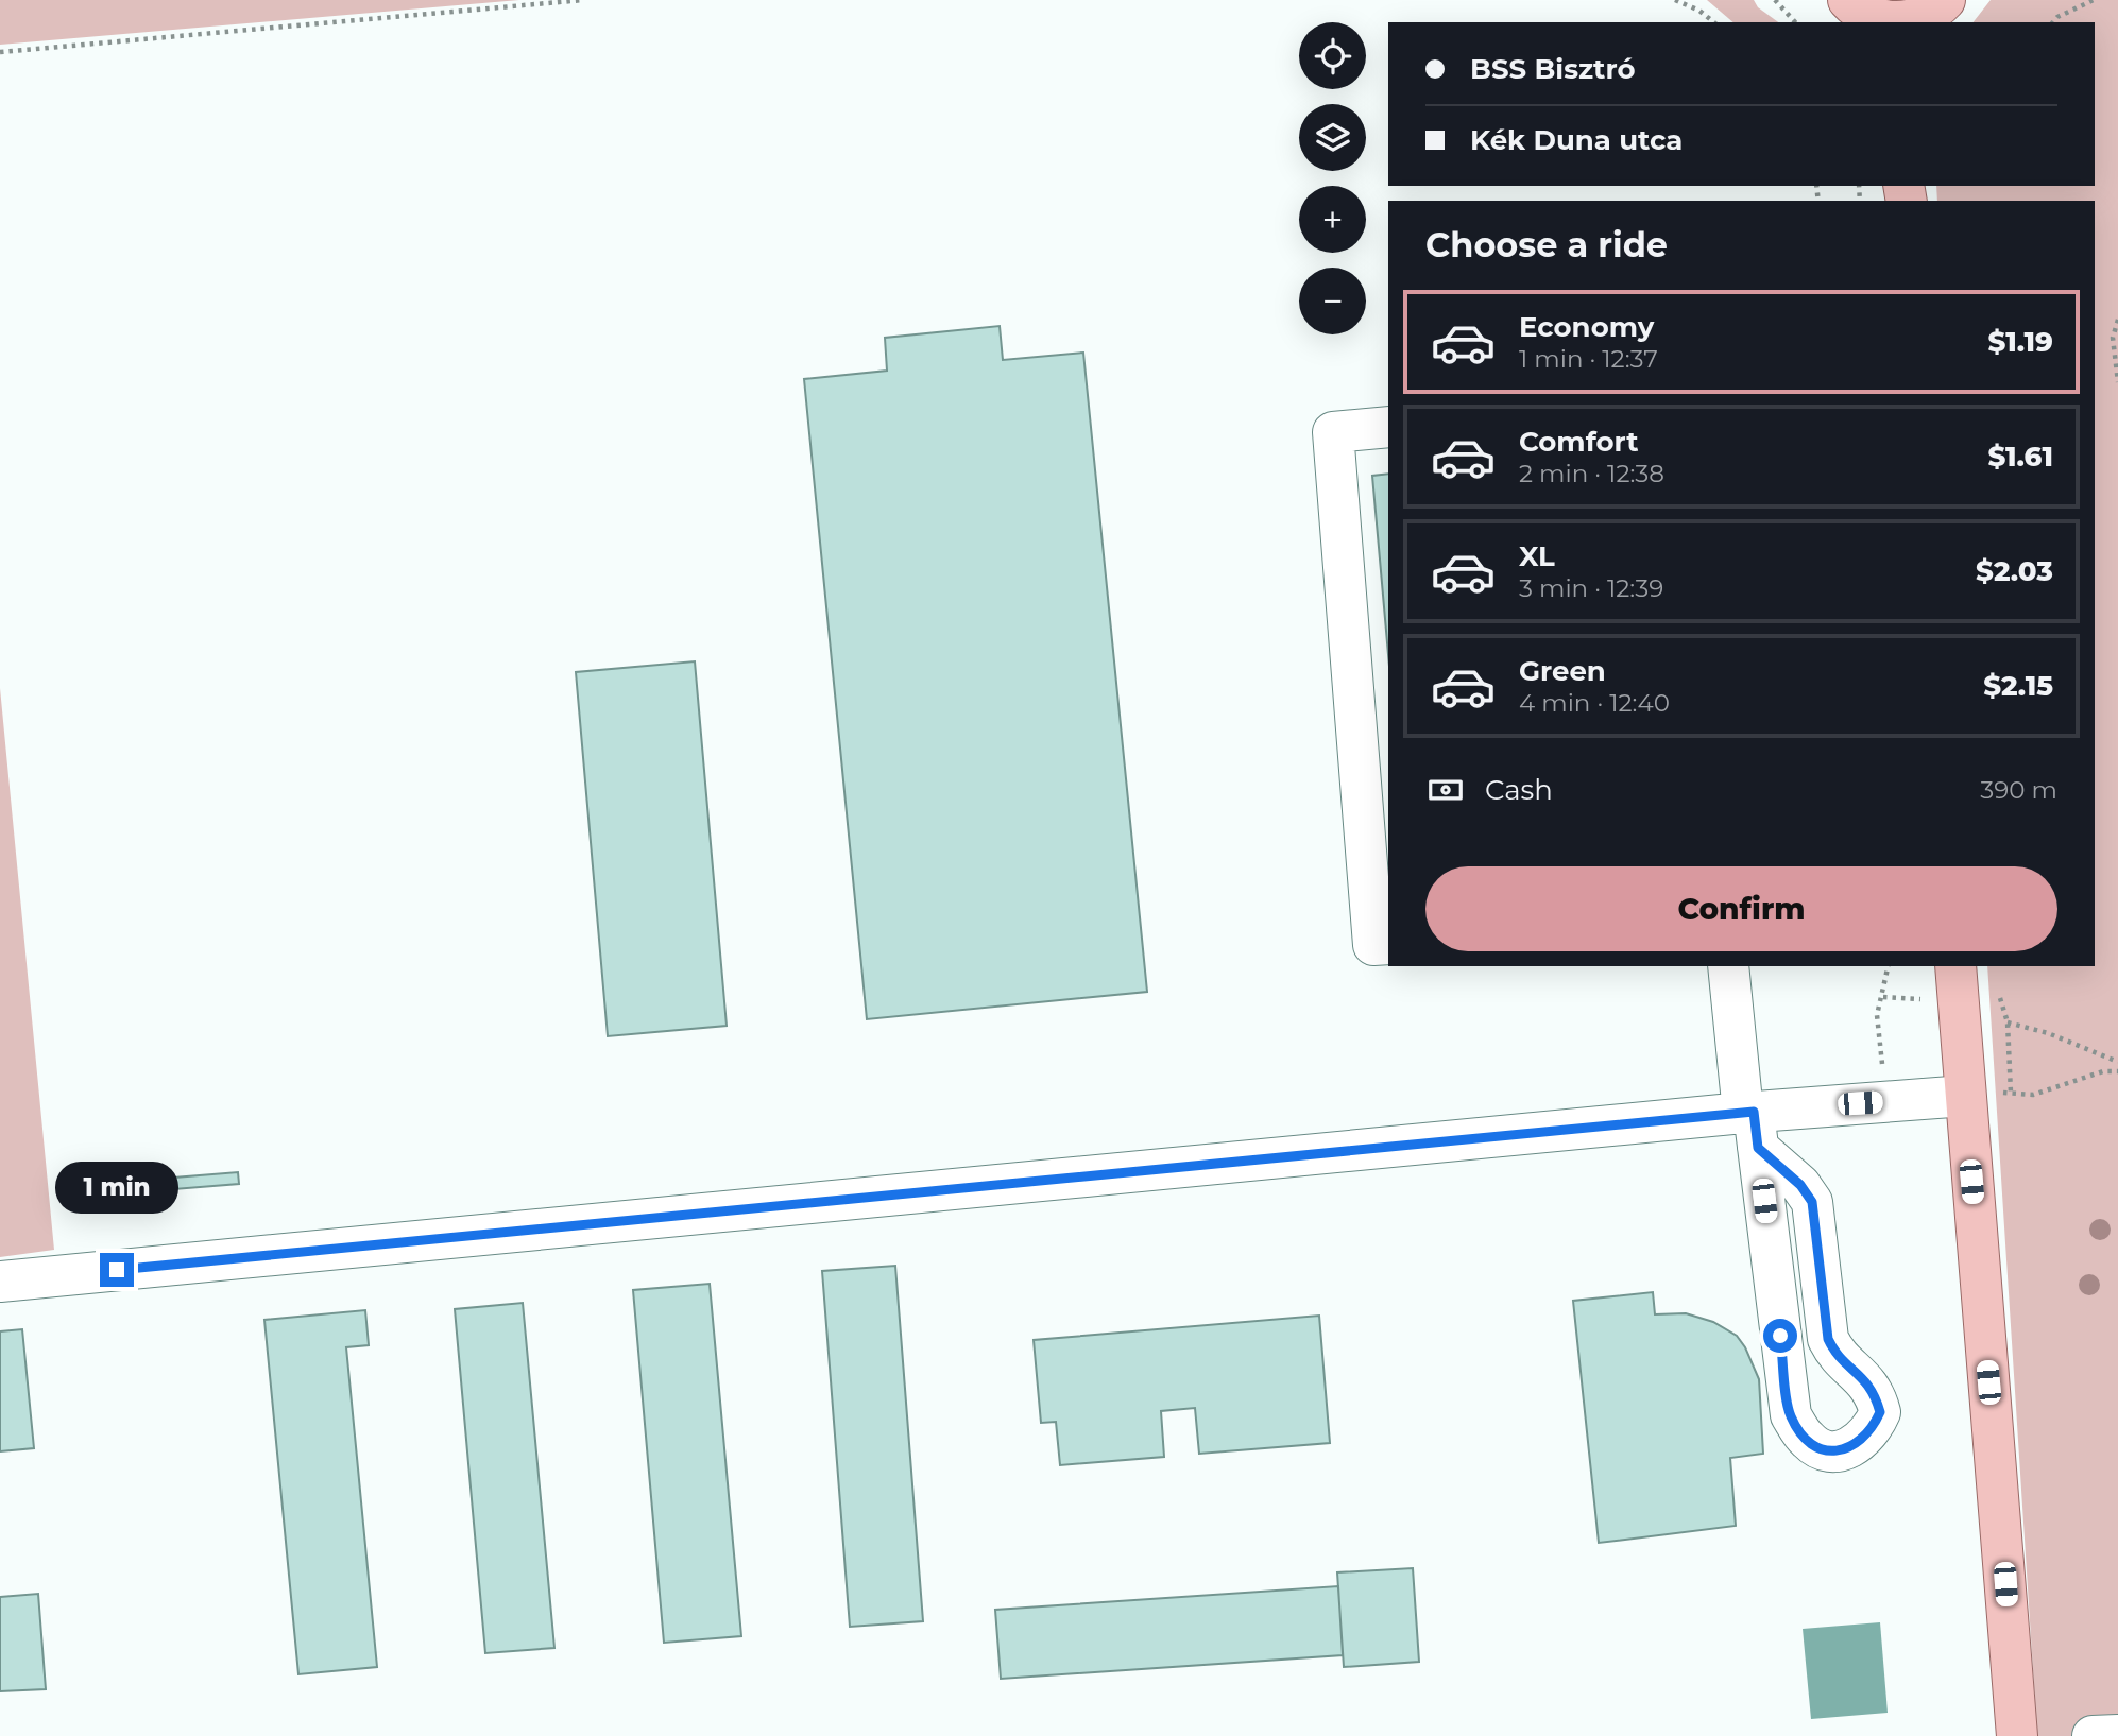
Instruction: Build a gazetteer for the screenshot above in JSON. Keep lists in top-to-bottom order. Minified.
{"page":{"map_buttons":["+","−"],"banner":["BSS Bisztró","Kék Duna utca"],"heading":"Choose a ride","list":[{"name":"Economy","note":"1 min · 12:37","value":"$1.19"},{"name":"Comfort","note":"2 min · 12:38","value":"$1.61"},{"name":"XL","note":"3 min · 12:39","value":"$2.03"},{"name":"Green","note":"4 min · 12:40","value":"$2.15"}],"pay":["Cash","390 m"],"buttons":"Confirm","bubble":"1 min"}}
